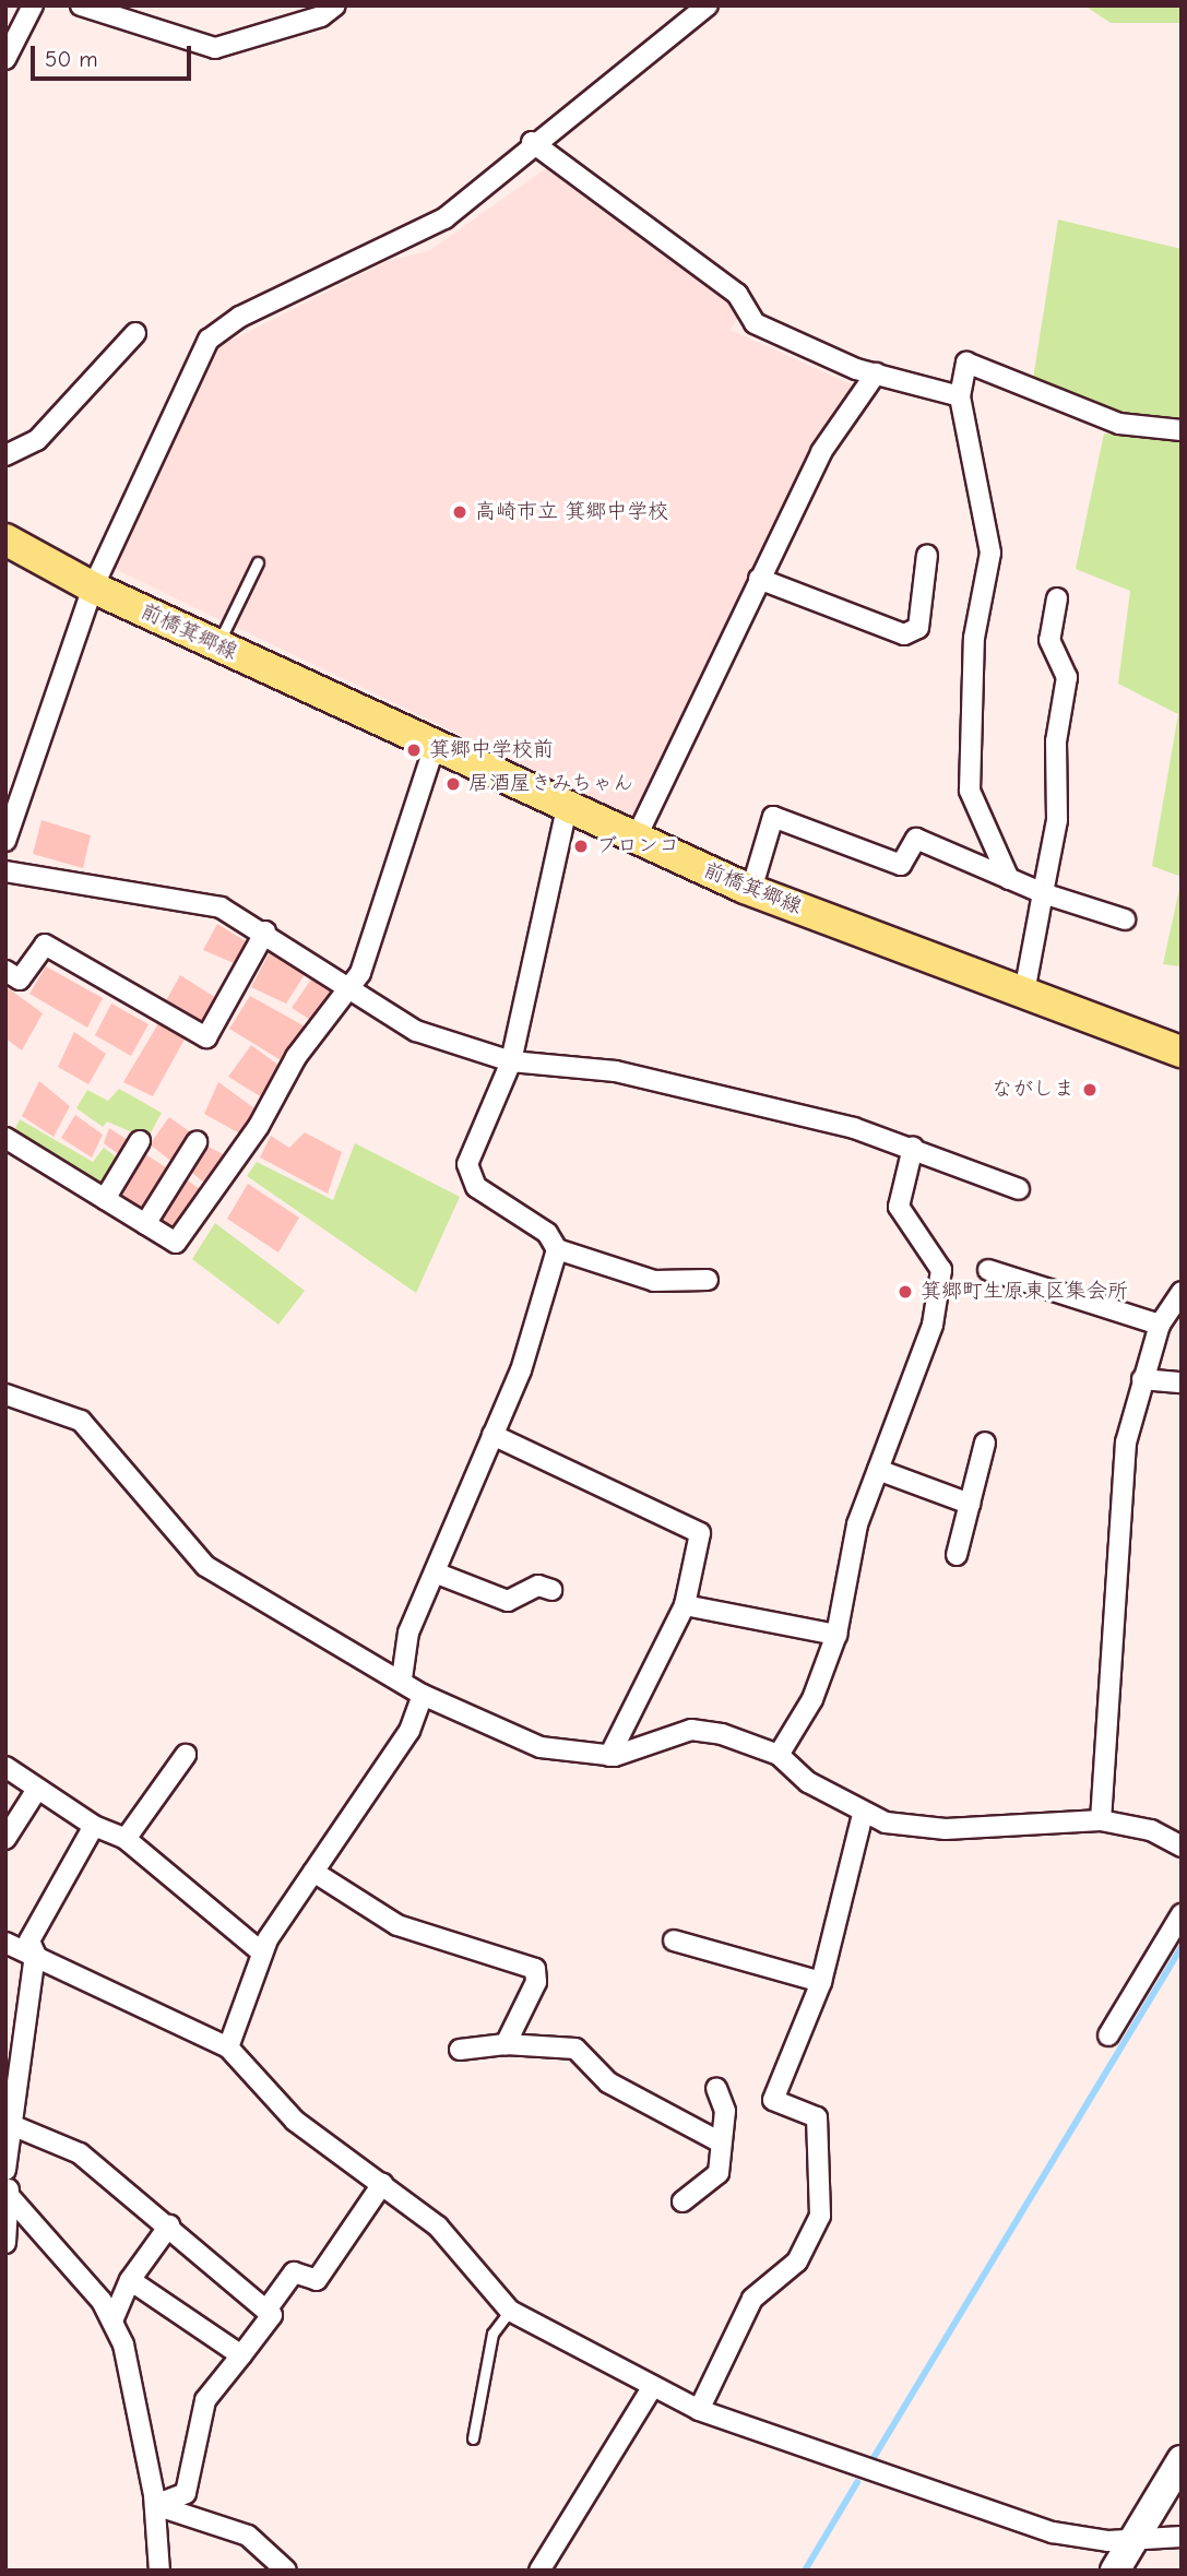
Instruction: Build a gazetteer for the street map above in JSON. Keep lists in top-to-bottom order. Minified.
{"streets":{"main road":["前橋箕郷線"]},"places":["高崎市立 箕郷中学校","箕郷中学校前","居酒屋きみちゃん","ブロンコ","ながしま","箕郷町生原東区集会所"],"scale_bar":"50 m"}
